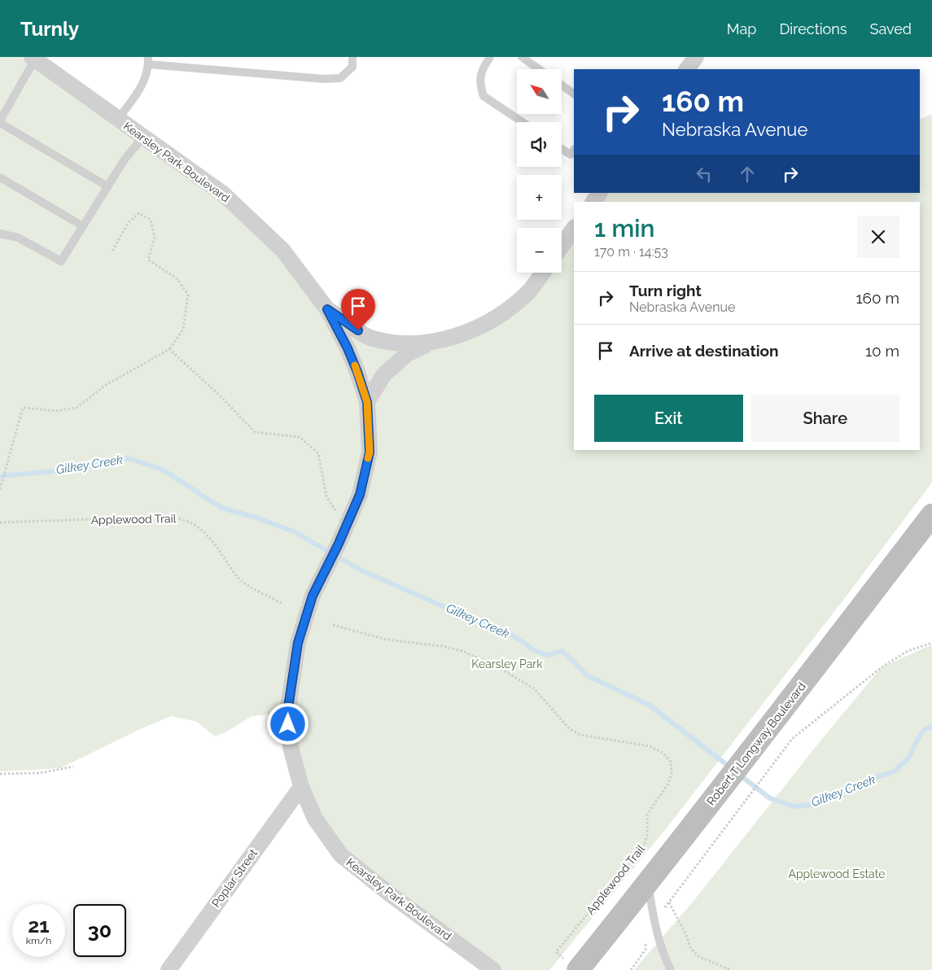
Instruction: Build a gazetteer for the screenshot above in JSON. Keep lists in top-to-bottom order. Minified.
{"streets":{"street":["Kearsley Park Boulevard","Robert T Longway Boulevard","Poplar Street"],"path":["Applewood Trail"]},"crossings":[["Kearsley Park Boulevard","Poplar Street"],["Applewood Trail","Robert T Longway Boulevard"]],"water":["Gilkey Creek"],"parks":["Kearsley Park","Applewood Estate"],"north":"top left","page":{"header":"Turnly","nav":["Map","Directions","Saved"],"map_buttons":["+","−"],"turn":["160 m","Nebraska Avenue"],"heading":["1 min","170 m · 14:53"],"list":[{"name":"Turn right","note":"Nebraska Avenue","value":"160 m"},{"name":"Arrive at destination","value":"10 m"}],"buttons":["Exit","Share"],"speed":"21 km/h","limit":"30"}}
